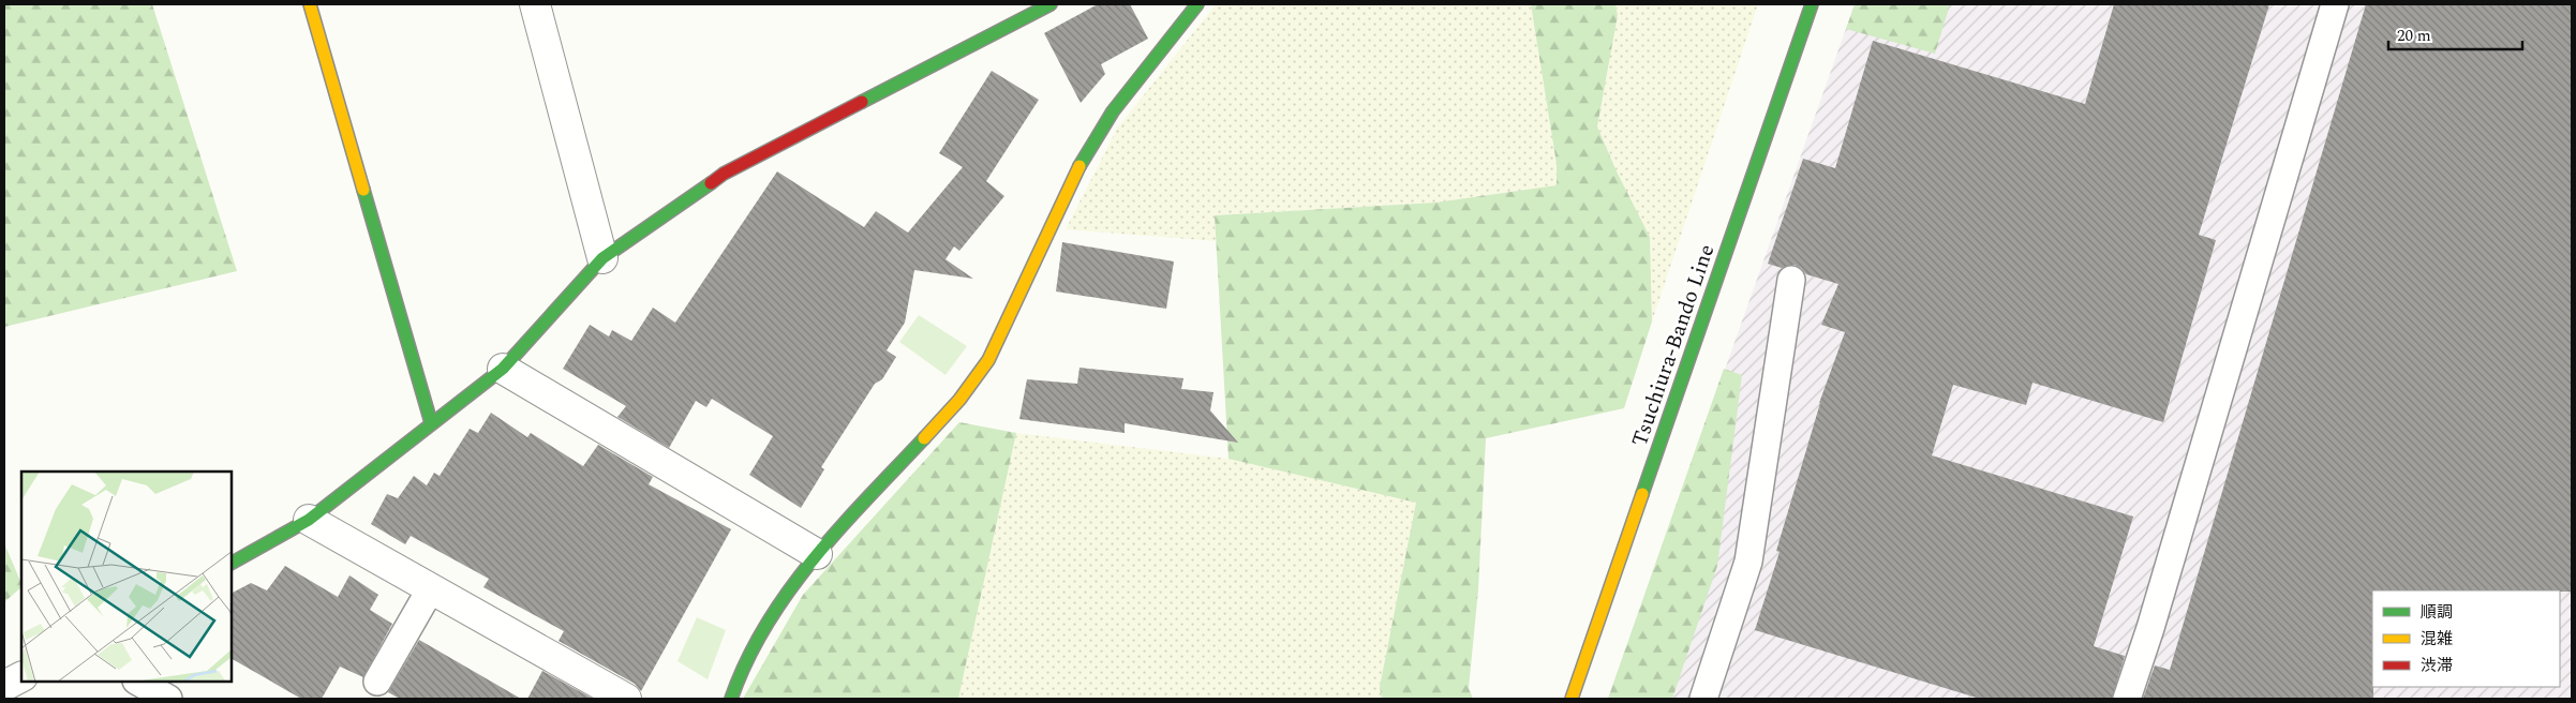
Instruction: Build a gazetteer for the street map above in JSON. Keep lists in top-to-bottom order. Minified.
{"streets":{"street":["Tsuchiura-Bando Line"]},"legend":["順調","混雑","渋滞"],"scale_bar":"20 m"}
